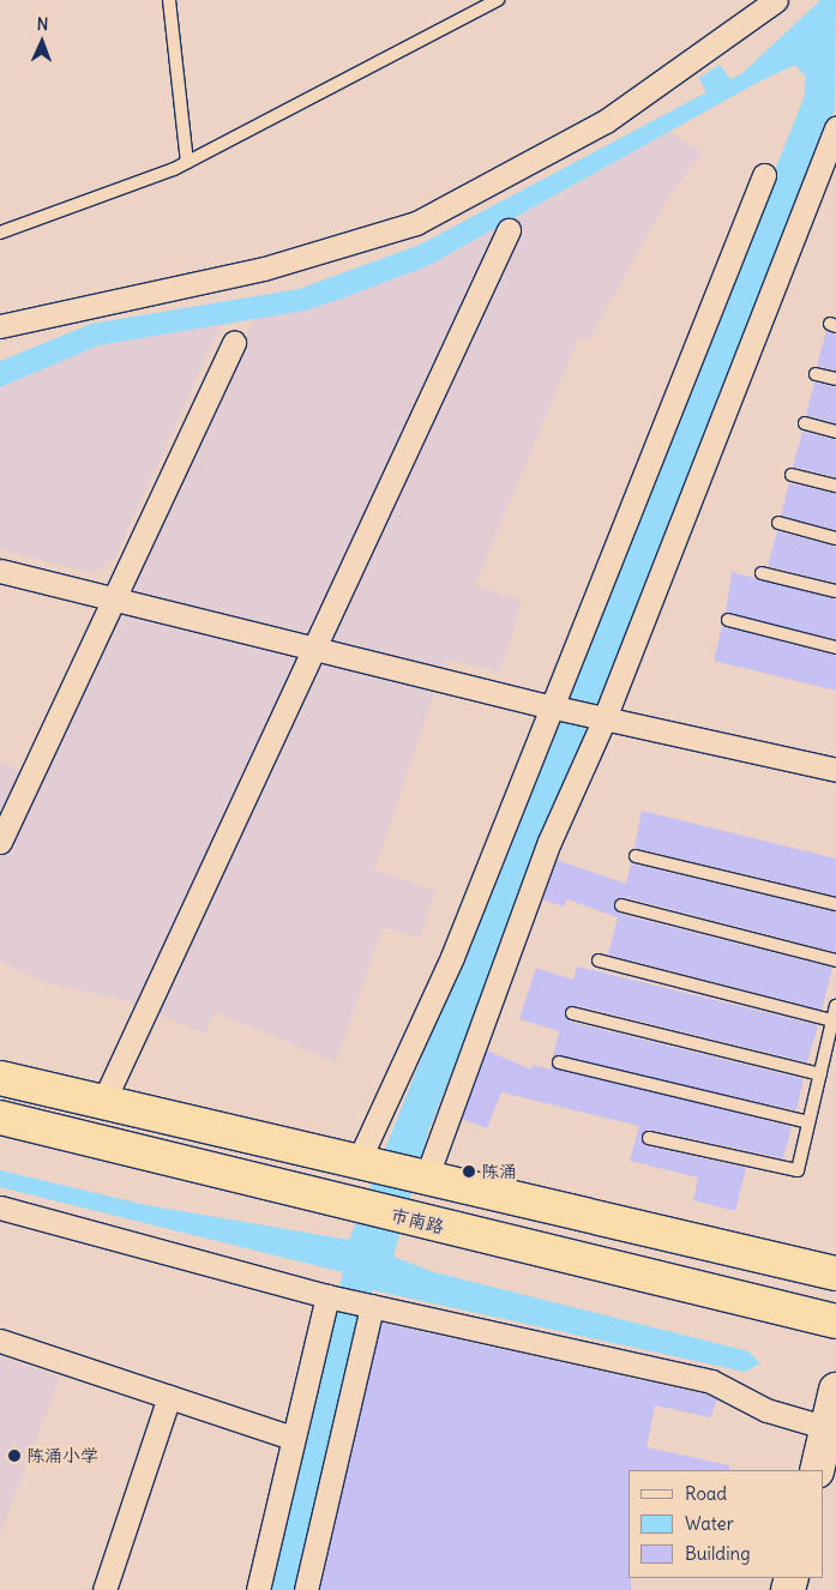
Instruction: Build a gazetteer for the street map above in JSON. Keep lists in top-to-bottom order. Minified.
{"streets":{"highway":["市南路"]},"places":["陈涌","陈涌小学"],"legend":["Road","Water","Building"],"north":"top"}
